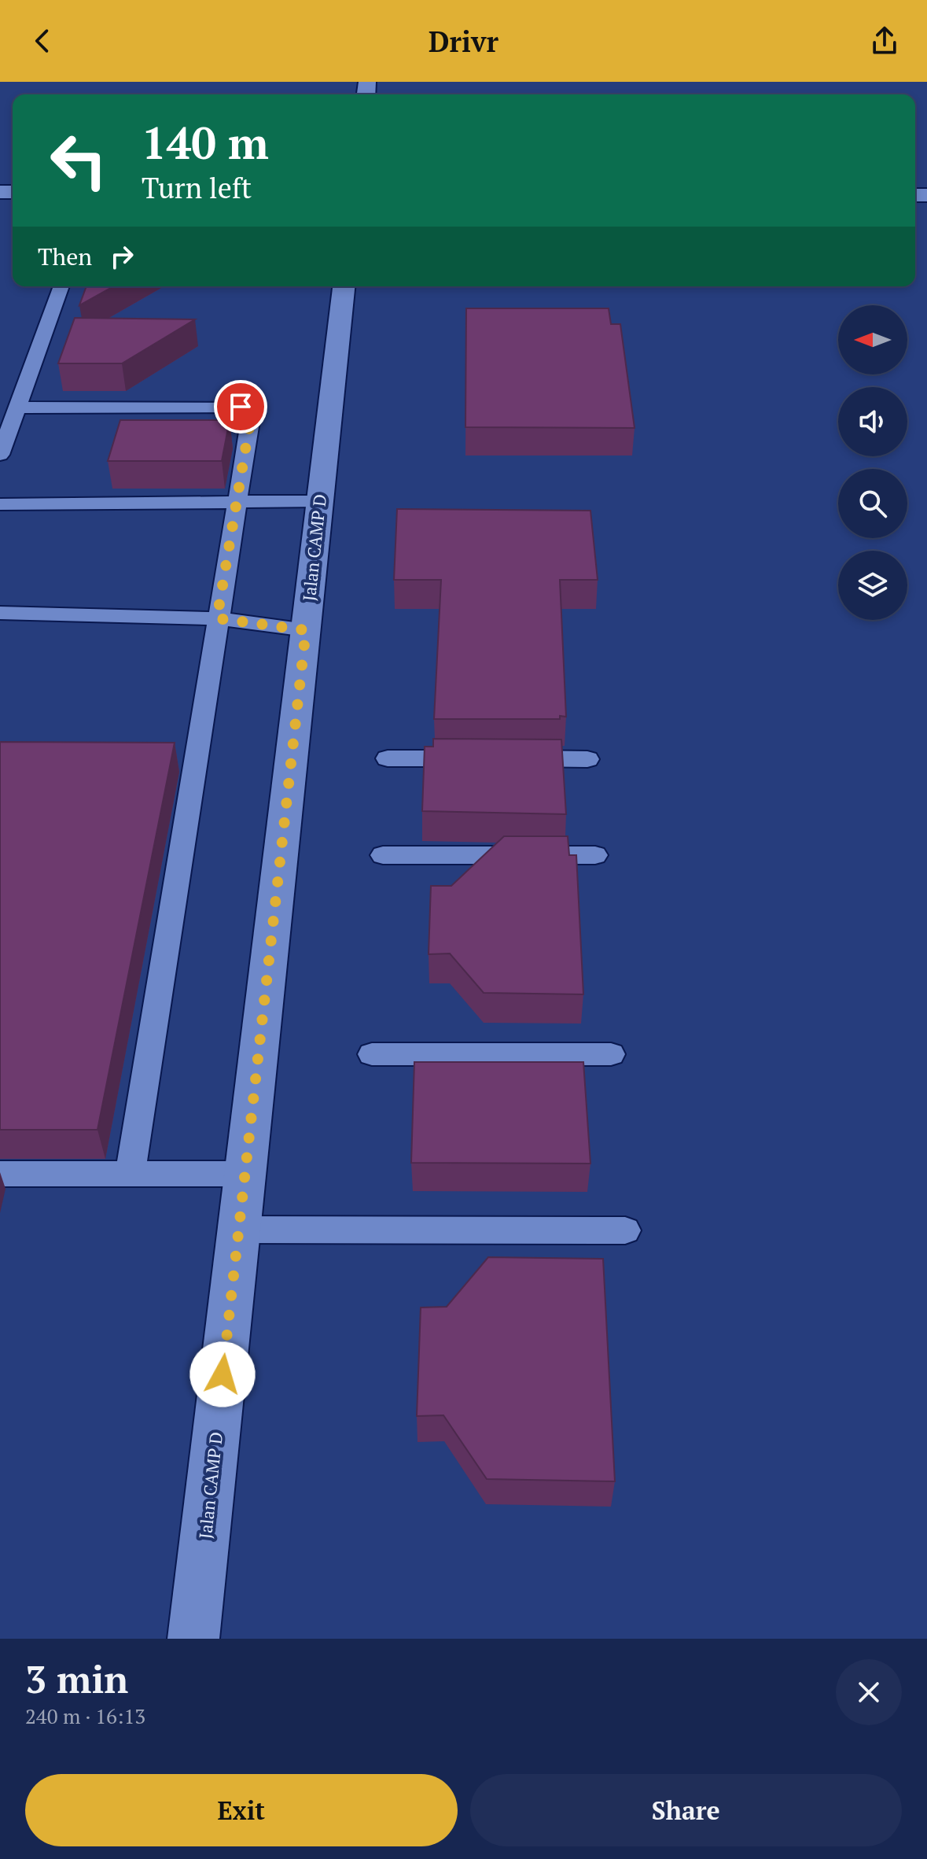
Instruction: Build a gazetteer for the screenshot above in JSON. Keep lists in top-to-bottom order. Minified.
{"streets":{"street":["Jalan CAMP D"]},"north":"left","page":{"header":"Drivr","turn":["140 m","Turn left"],"then":"Then","heading":["3 min","240 m · 16:13"],"buttons":["Exit","Share"]}}
